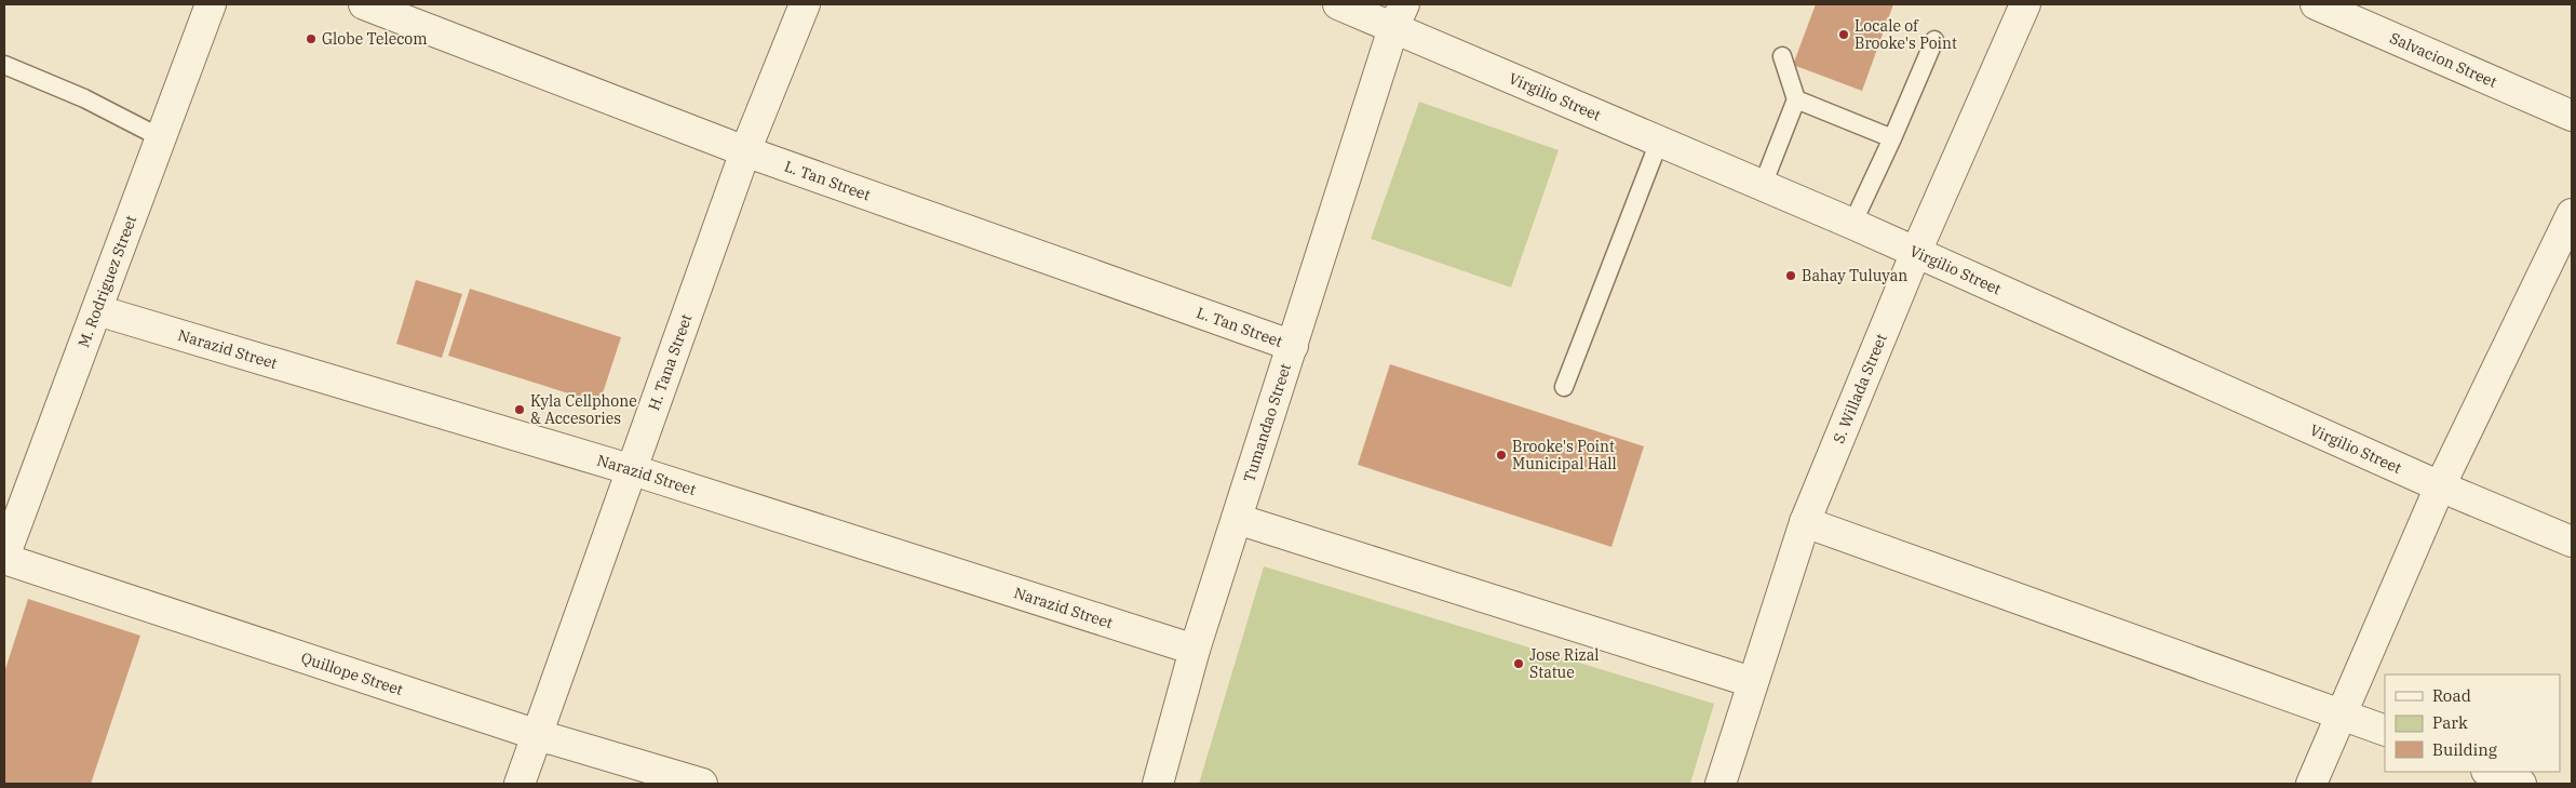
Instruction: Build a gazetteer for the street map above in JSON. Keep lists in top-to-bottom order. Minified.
{"streets":{"street":["Salvacion Street","Virgilio Street","L. Tan Street","M. Rodriguez Street","Narazid Street","H. Tana Street","S. Willada Street","Tumandao Street","Quillope Street"]},"crossings":[["Virgilio Street","S. Willada Street"],["Virgilio Street","Tumandao Street"],["L. Tan Street","H. Tana Street"],["L. Tan Street","Tumandao Street"],["M. Rodriguez Street","Narazid Street"],["M. Rodriguez Street","Quillope Street"],["Narazid Street","H. Tana Street"],["Narazid Street","Tumandao Street"],["H. Tana Street","Quillope Street"]],"places":["Locale of Brooke's Point","Globe Telecom","Bahay Tuluyan","Kyla Cellphone & Accesories","Brooke's Point Municipal Hall","Jose Rizal Statue"],"legend":["Road","Park","Building"]}
